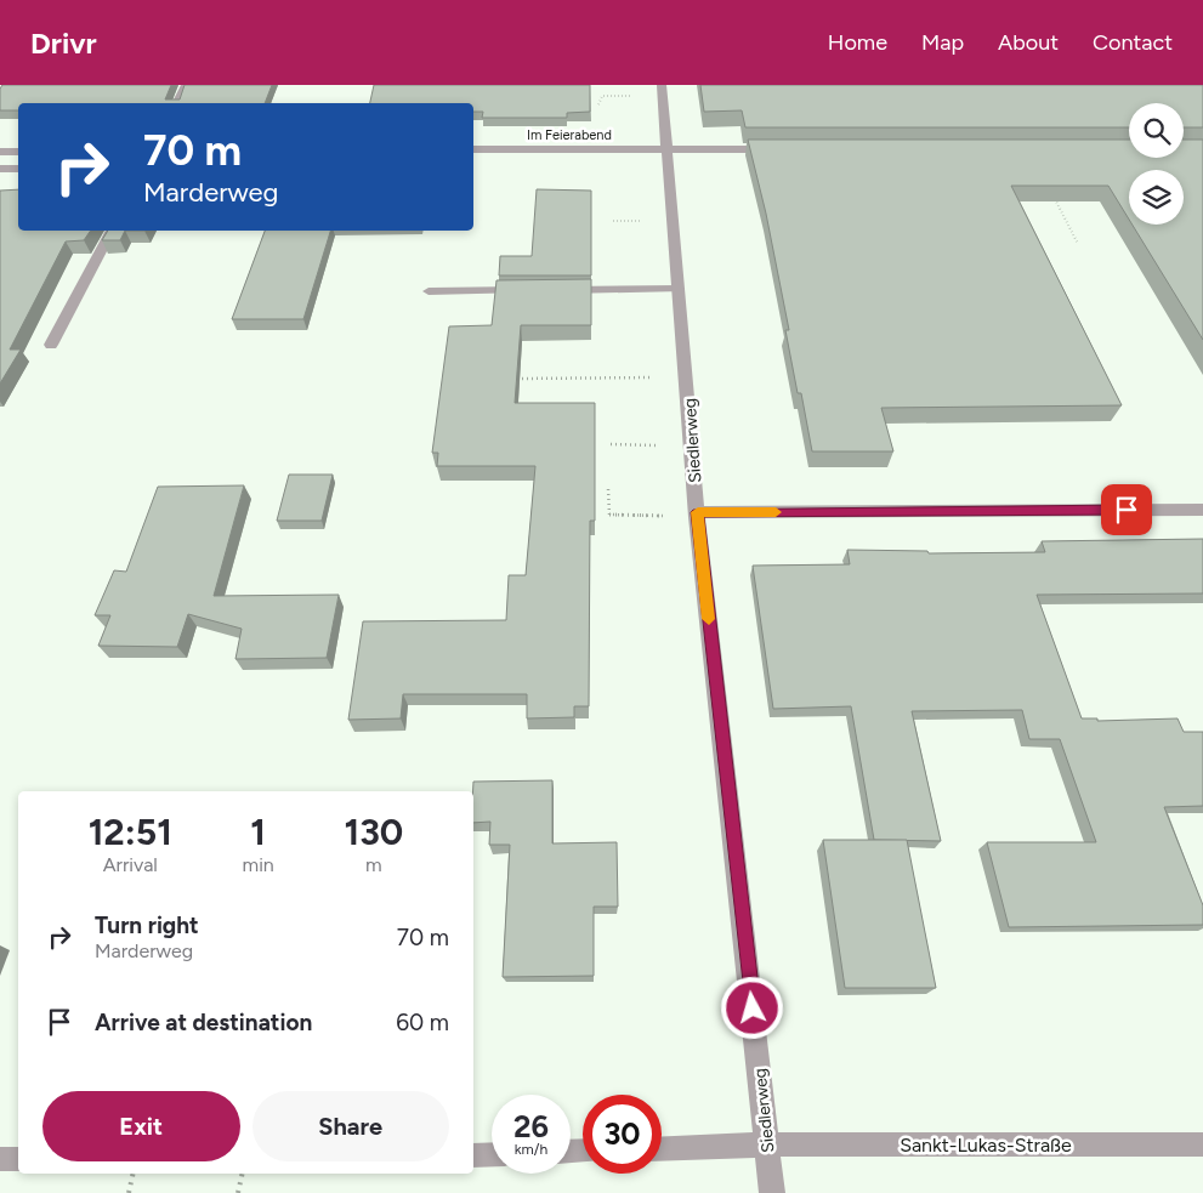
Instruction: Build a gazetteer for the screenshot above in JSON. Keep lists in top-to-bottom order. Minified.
{"streets":{"street":["Im Feierabend","Siedlerweg","Sankt-Lukas-Straße"]},"crossings":[["Im Feierabend","Siedlerweg"],["Siedlerweg","Sankt-Lukas-Straße"]],"page":{"header":"Drivr","nav":["Home","Map","About","Contact"],"turn":["70 m","Marderweg"],"eta":["12:51","Arrival","1","min","130","m"],"list":[{"name":"Turn right","note":"Marderweg","value":"70 m"},{"name":"Arrive at destination","value":"60 m"}],"buttons":["Exit","Share"],"speed":"26 km/h","limit":"30"}}
